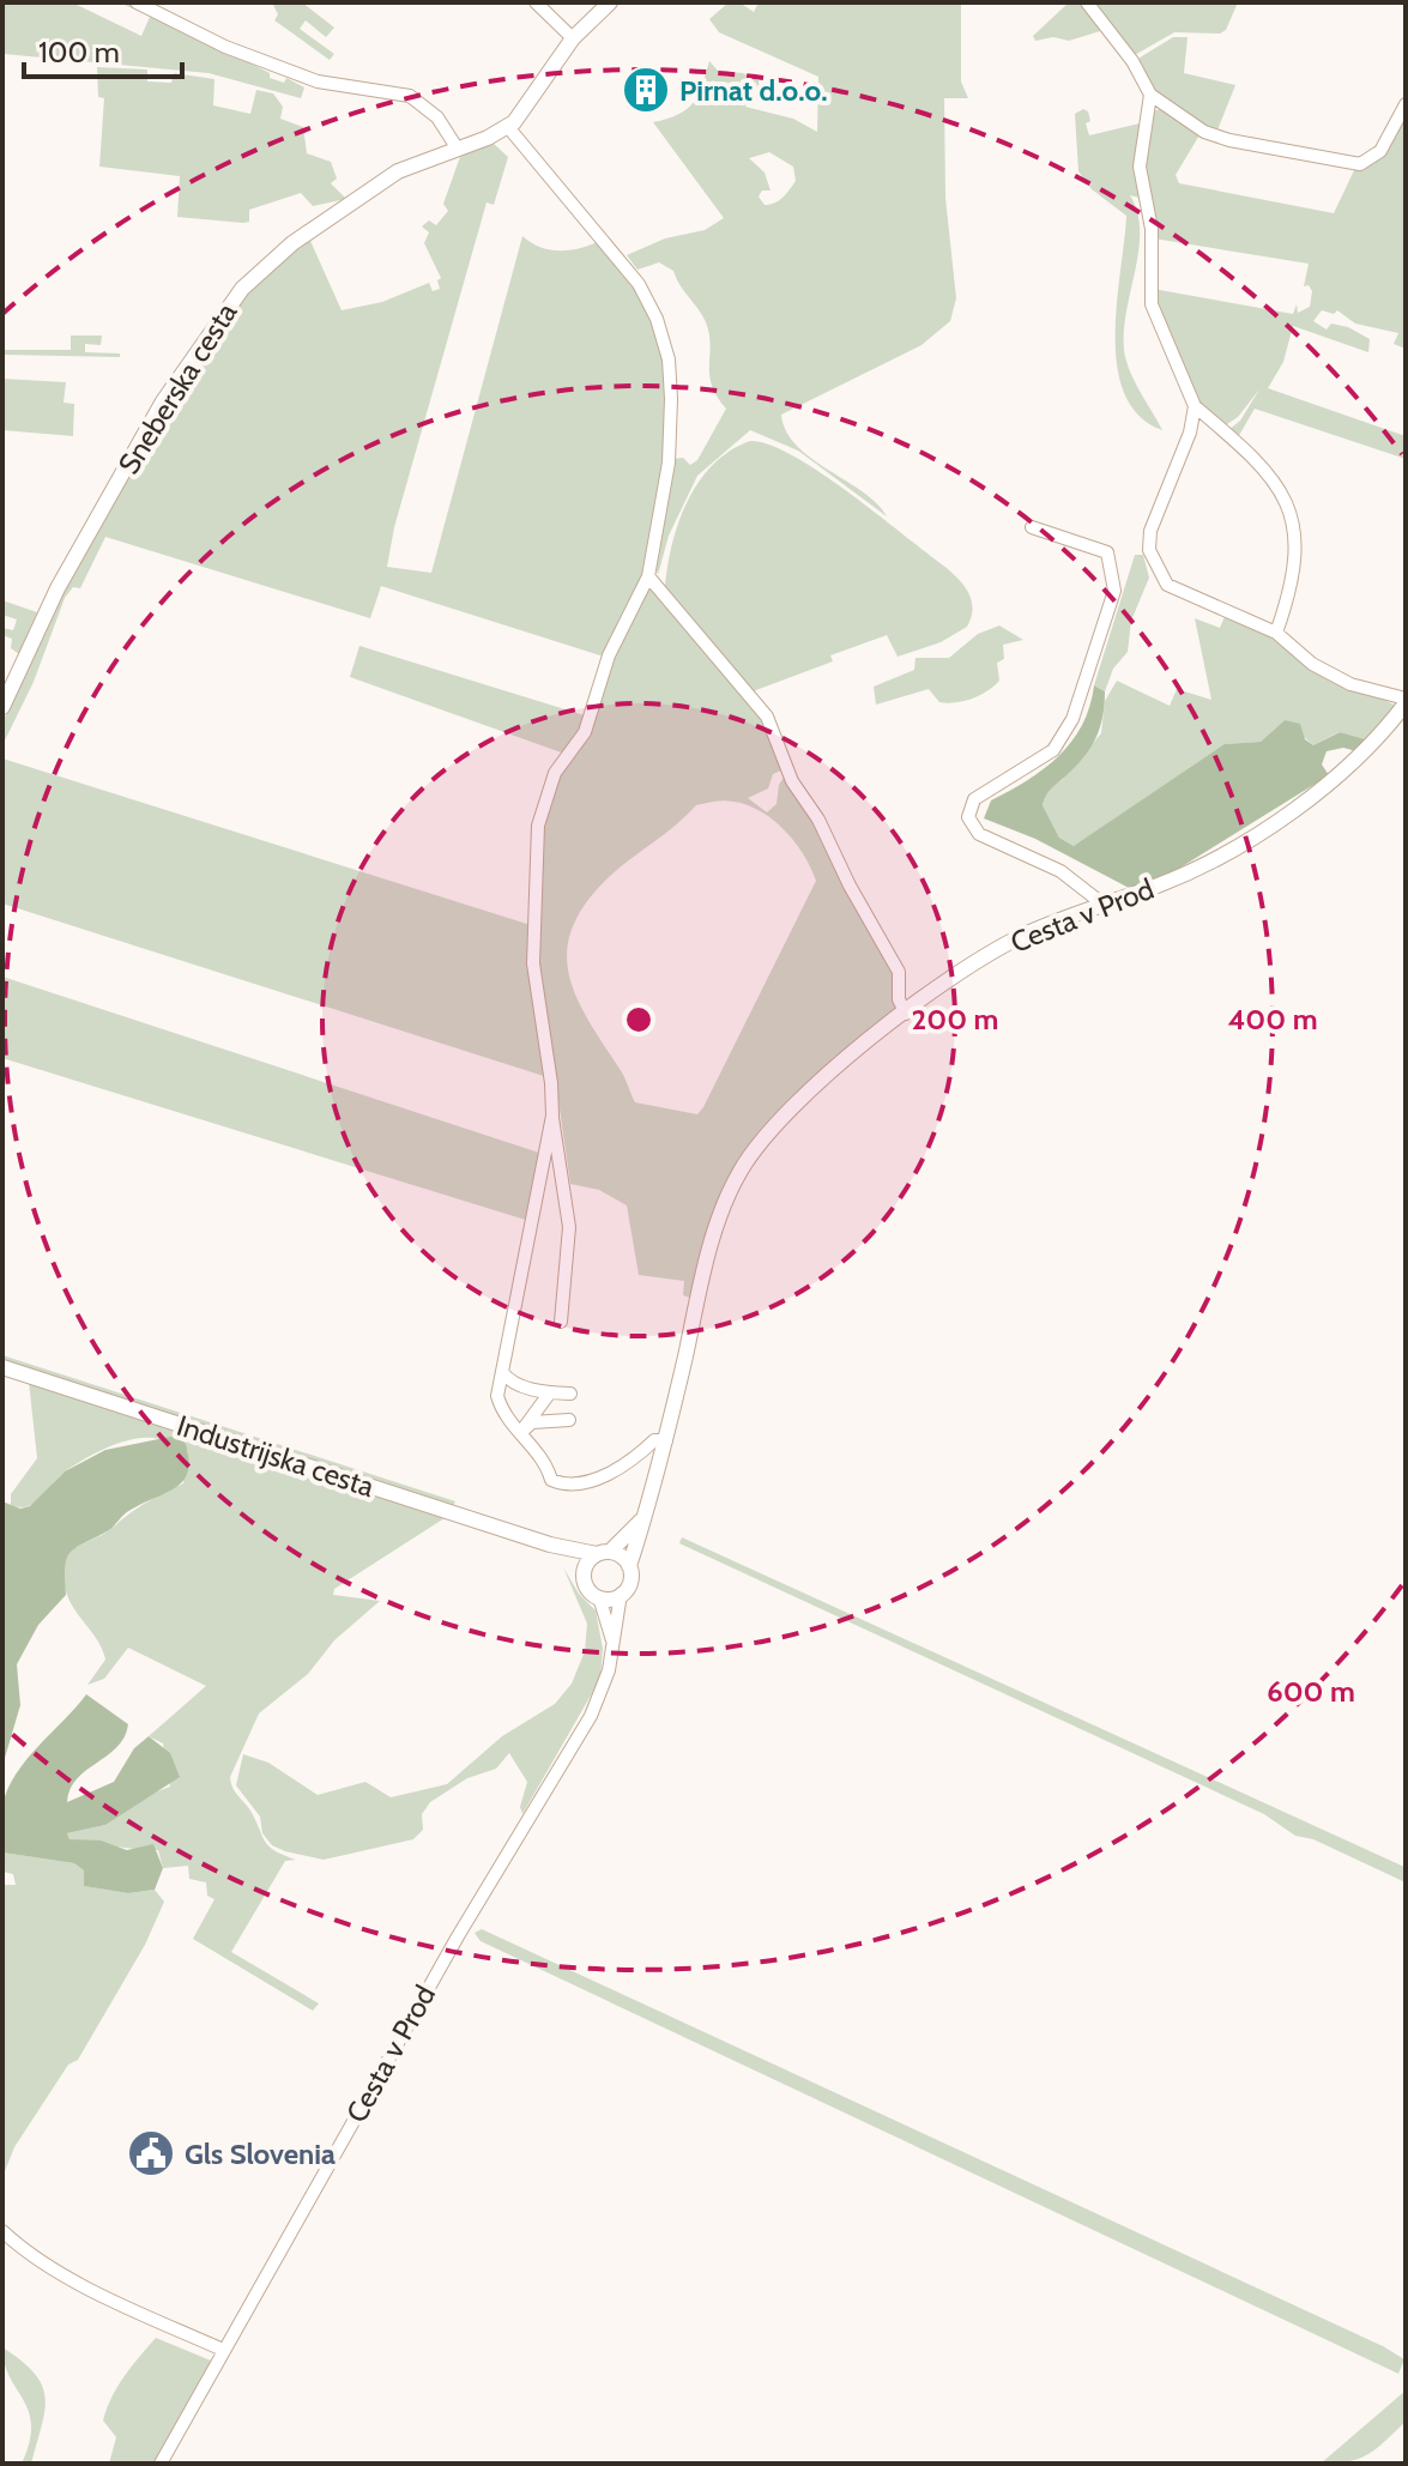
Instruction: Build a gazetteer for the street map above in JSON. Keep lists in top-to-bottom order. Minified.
{"streets":{"street":["Sneberska cesta","Cesta v Prod","Industrijska cesta"]},"crossings":[["Cesta v Prod","Industrijska cesta"]],"places":{"building":["Pirnat d.o.o."],"public building":["Gls Slovenia"]},"scale_bar":"100 m","rings":["200 m","400 m","600 m"]}
